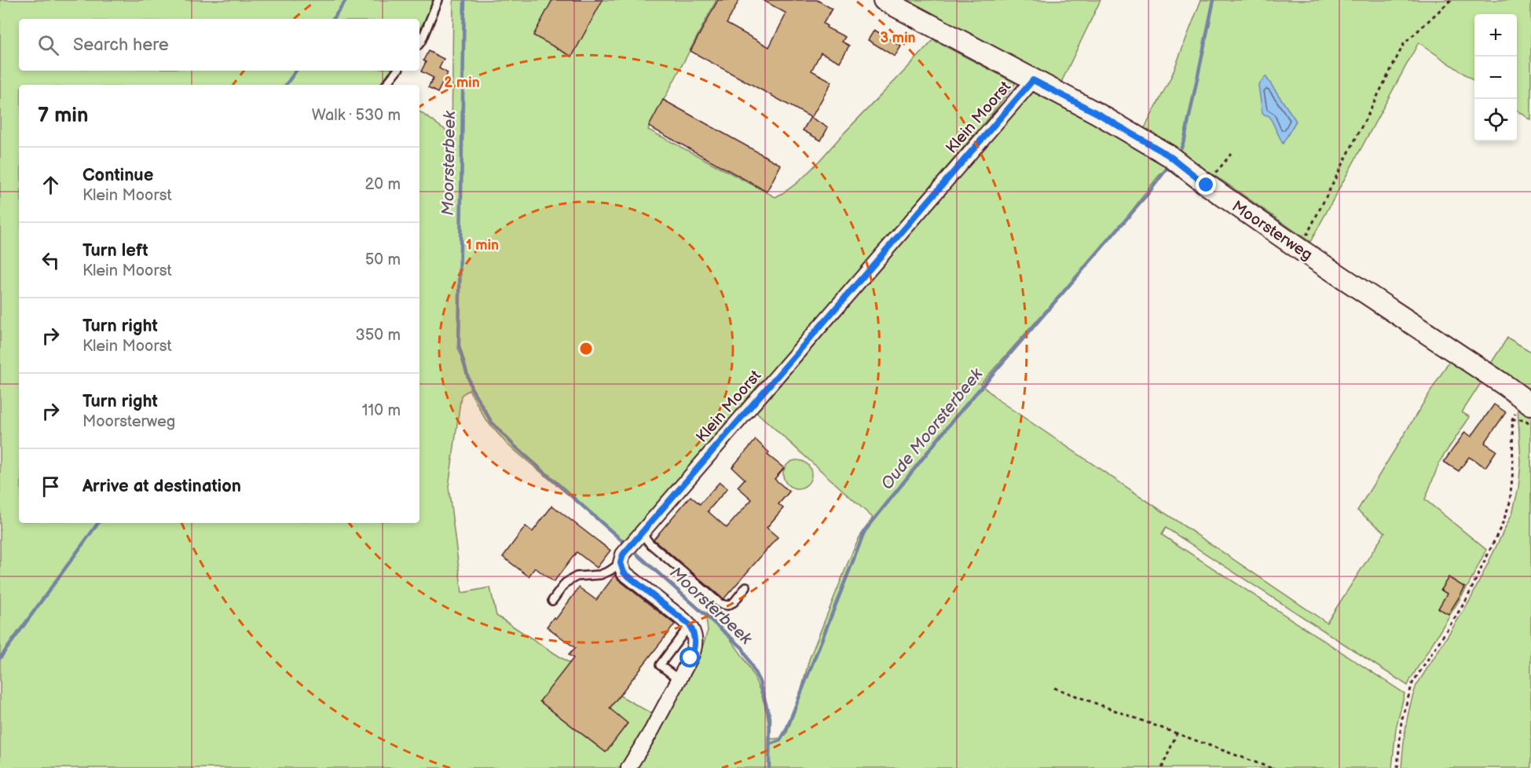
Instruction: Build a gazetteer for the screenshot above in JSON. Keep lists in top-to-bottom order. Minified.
{"streets":{"street":["Klein Moorst","Moorsterweg"]},"crossings":[["Klein Moorst","Moorsterweg"]],"water":["Moorsterbeek","Oude Moorsterbeek"],"page":{"map_buttons":["+","−"],"search":"Search here","heading":["7 min","Walk · 530 m"],"list":[["Continue","Klein Moorst","20 m"],["Turn left","Klein Moorst","50 m"],["Turn right","Klein Moorst","350 m"],["Turn right","Moorsterweg","110 m"],"Arrive at destination"]},"rings":["3 min","2 min","1 min"]}
